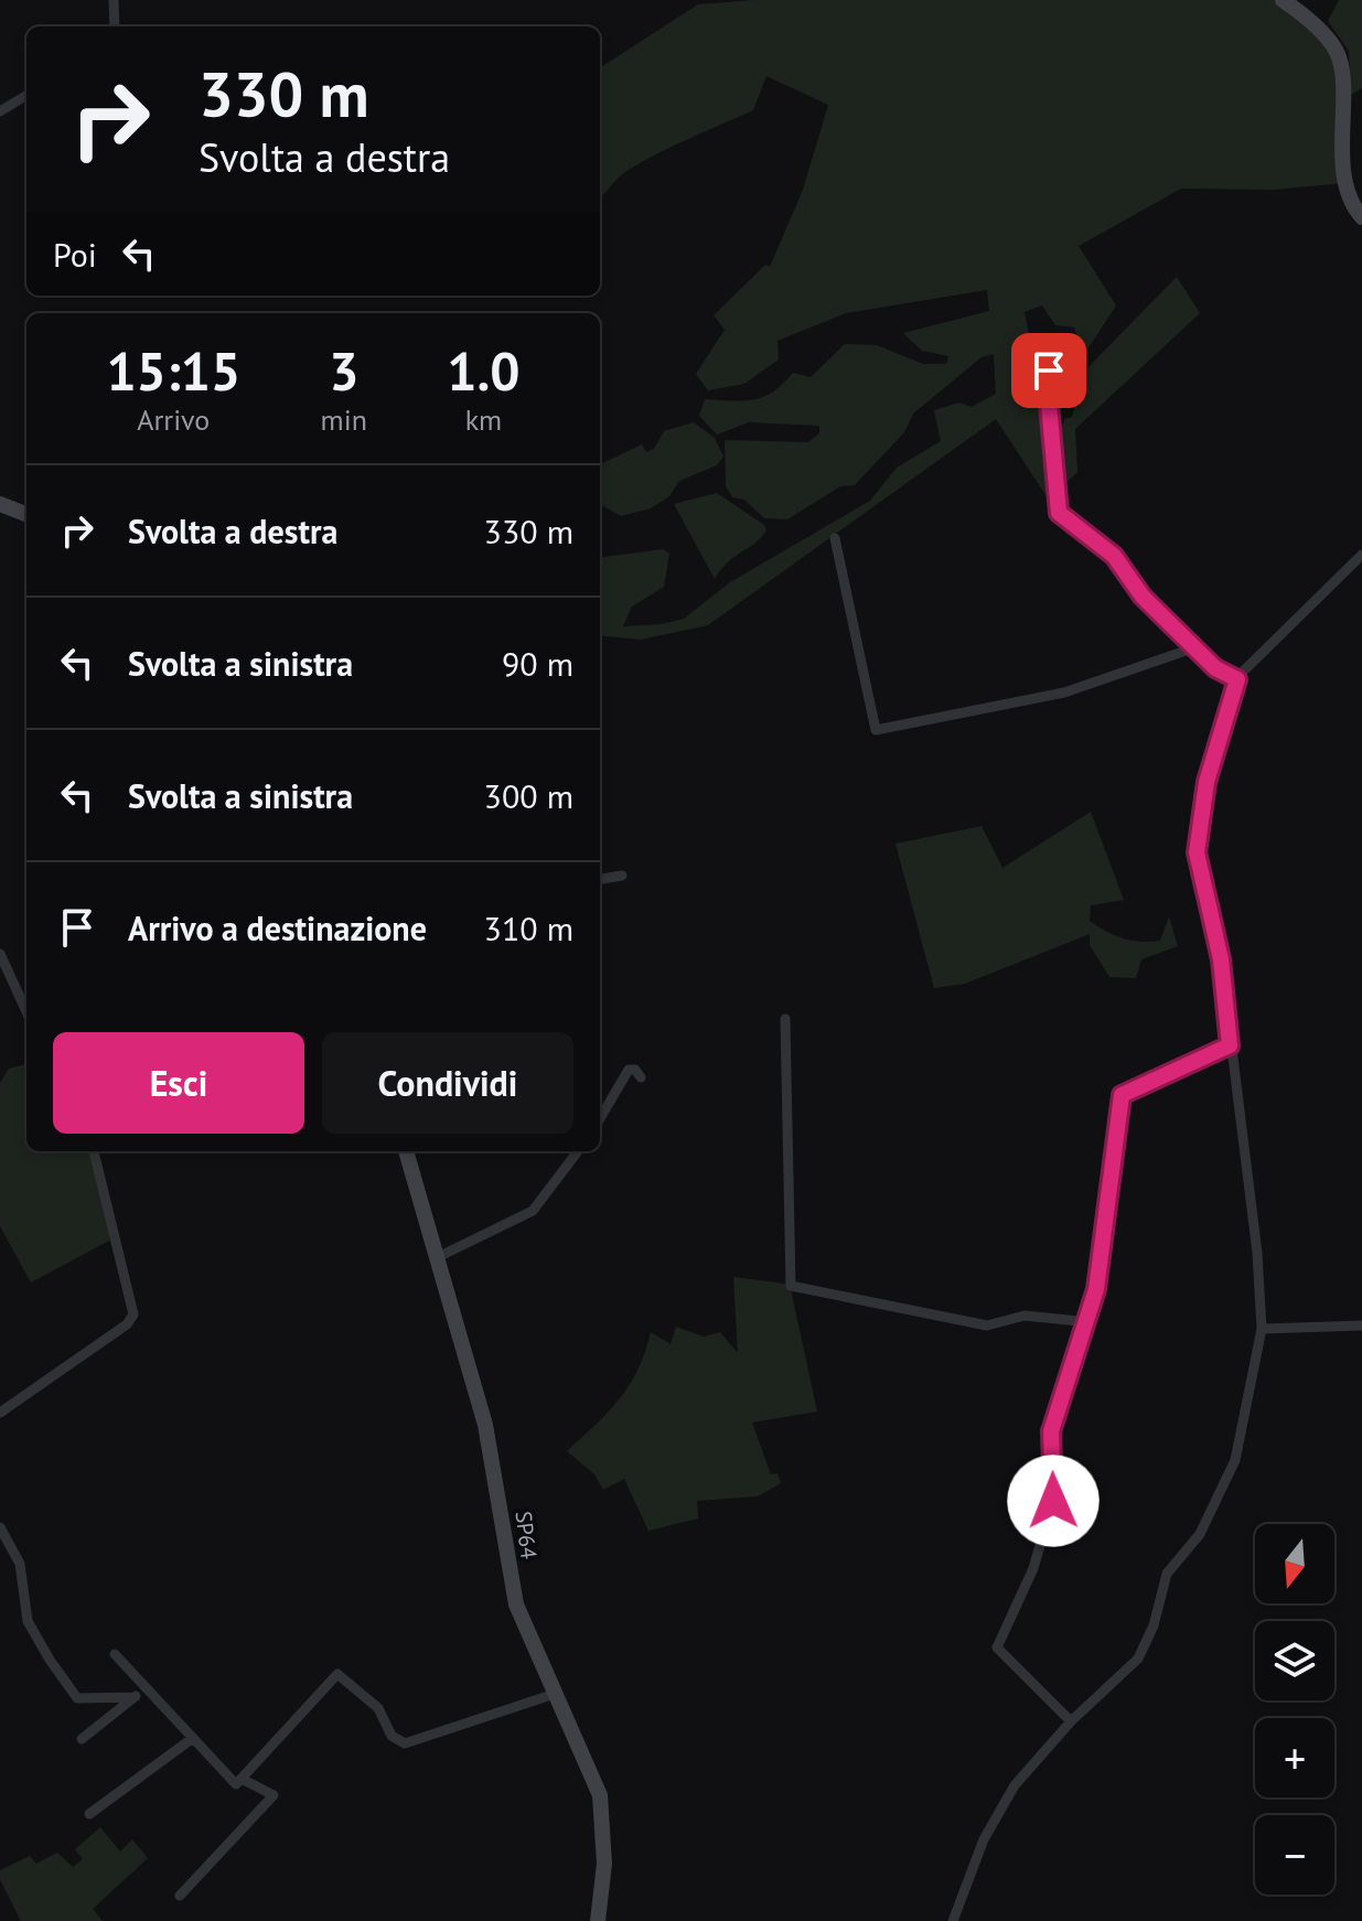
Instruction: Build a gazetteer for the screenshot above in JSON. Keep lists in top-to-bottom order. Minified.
{"streets":{"street":["SP64"]},"north":"bottom","page":{"turn":["330 m","Svolta a destra"],"then":"Poi","eta":["15:15","Arrivo","3","min","1.0","km"],"list":[{"name":"Svolta a destra","value":"330 m"},{"name":"Svolta a sinistra","value":"90 m"},{"name":"Svolta a sinistra","value":"300 m"},{"name":"Arrivo a destinazione","value":"310 m"}],"buttons":["Esci","Condividi"],"map_buttons":["+","−"]}}
